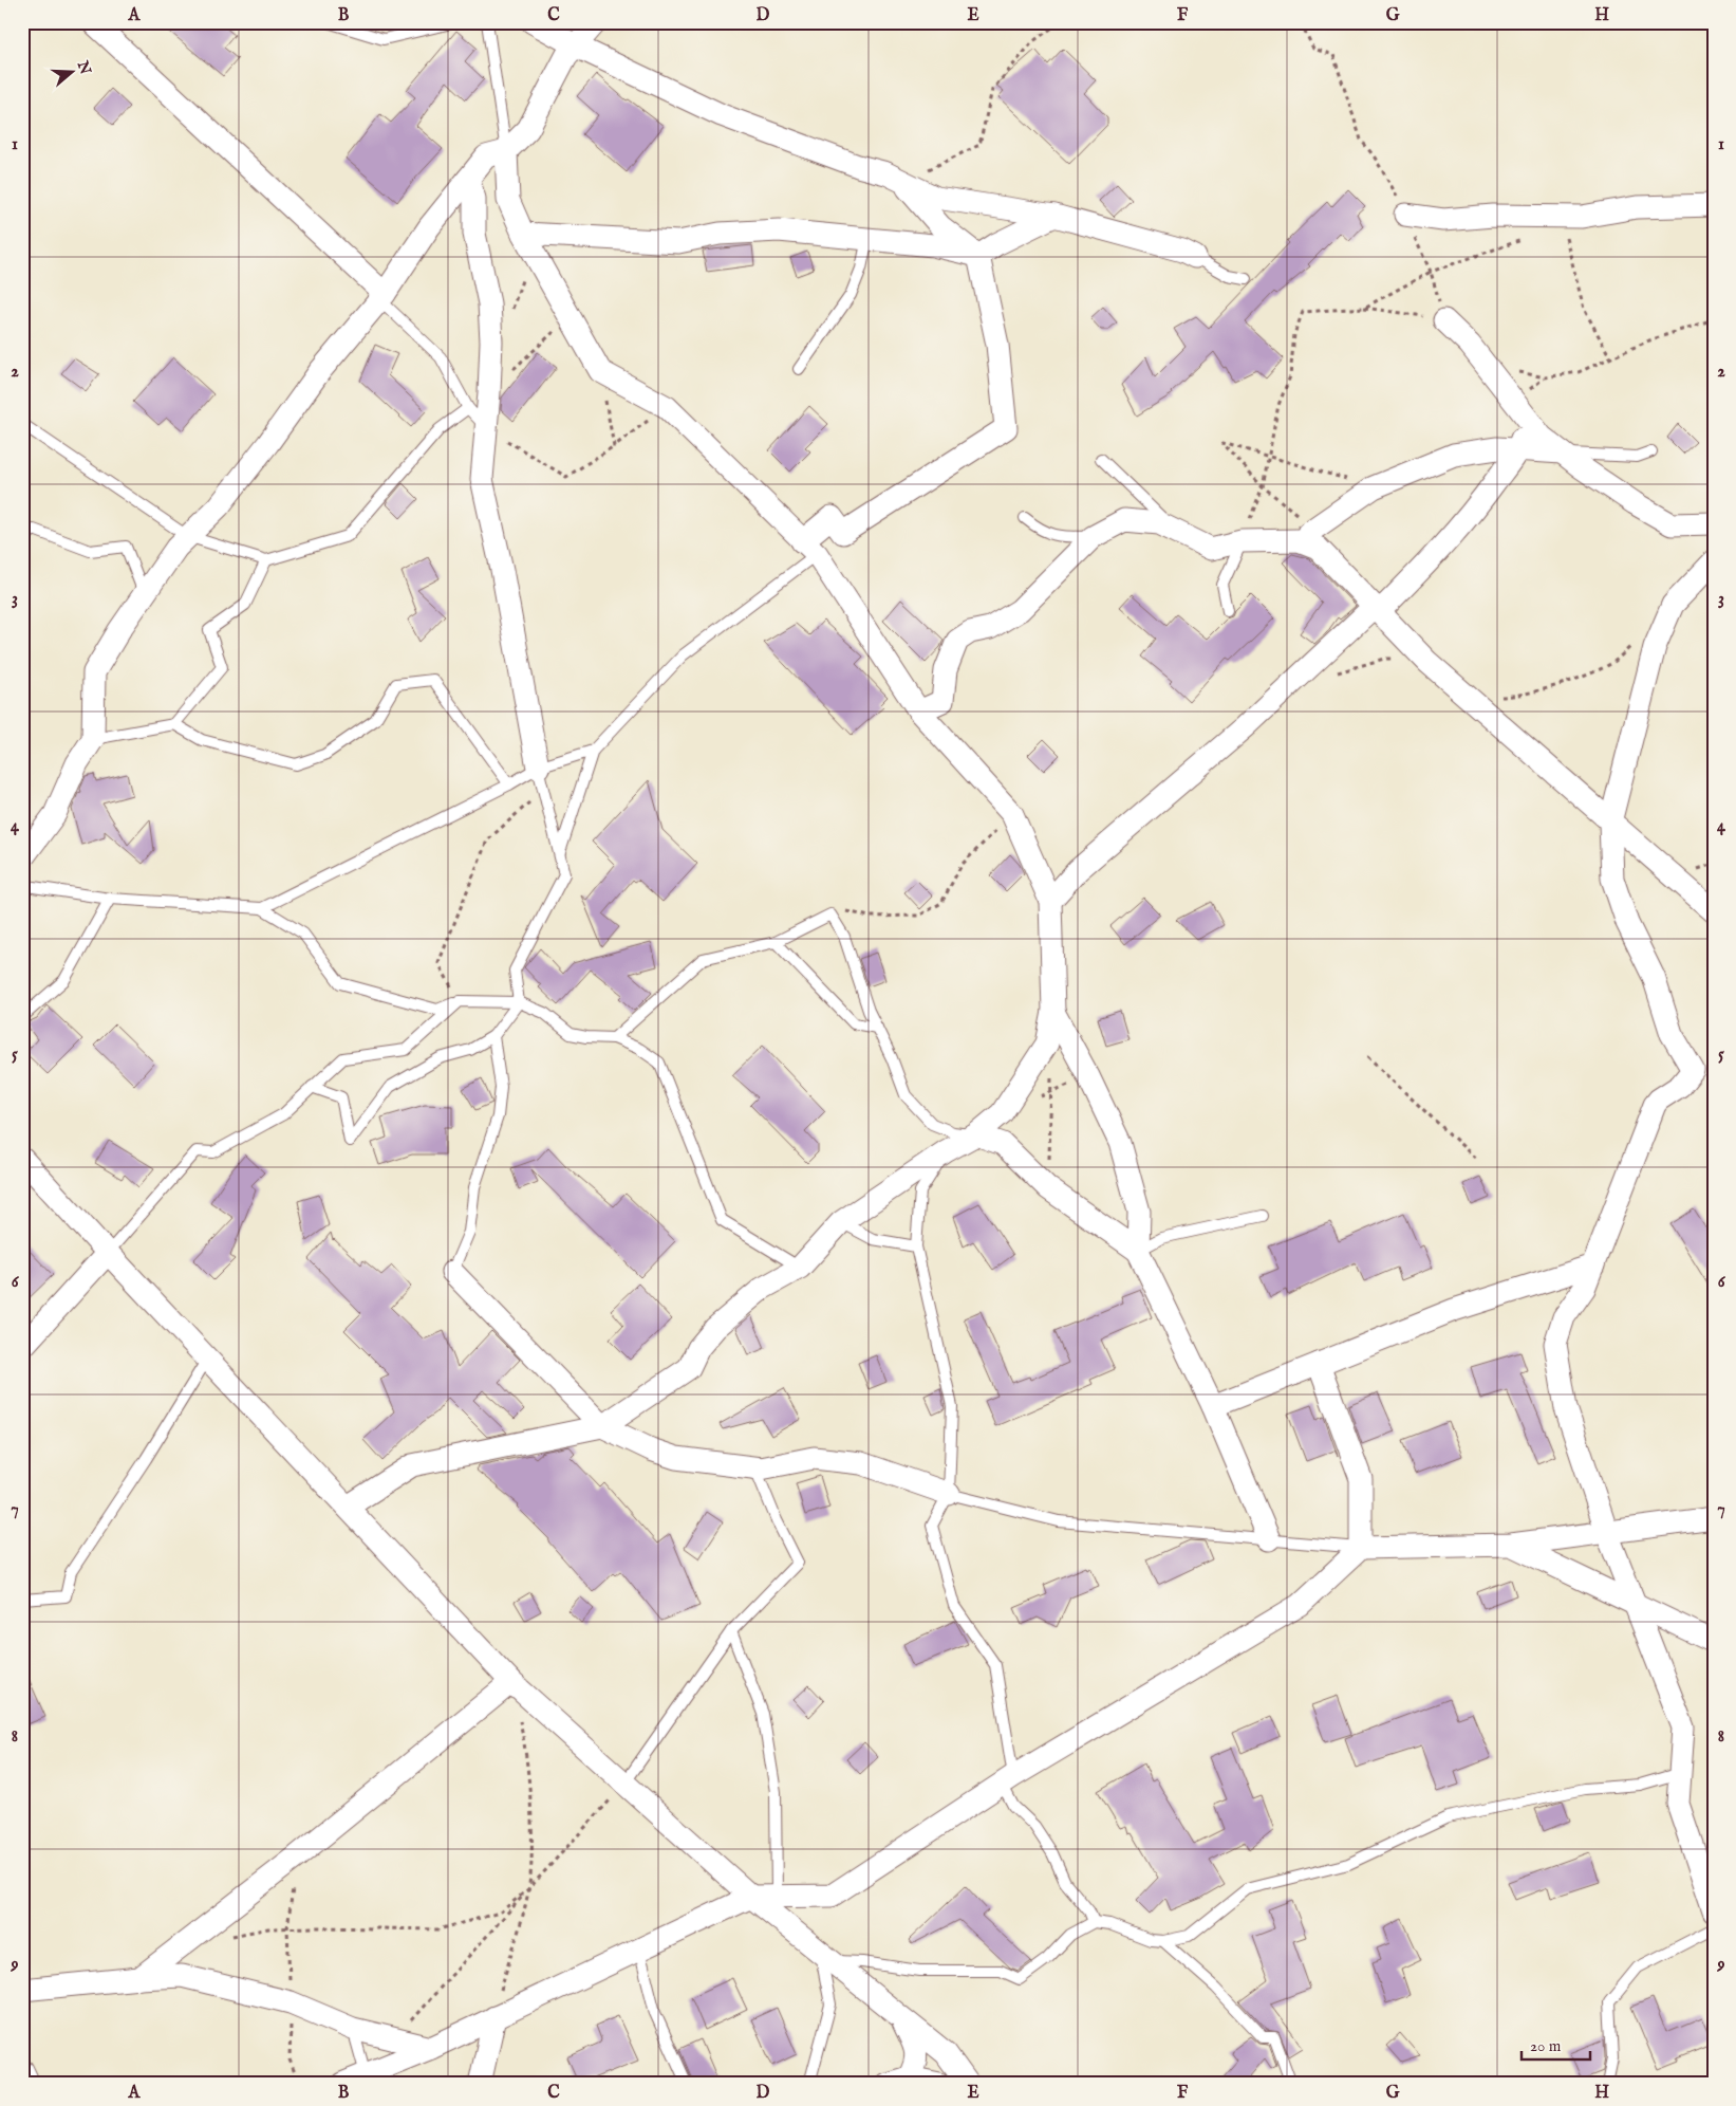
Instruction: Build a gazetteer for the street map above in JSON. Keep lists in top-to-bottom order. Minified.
{"scale_bar":"20 m","north":"right","grid":{"columns":["A","B","C","D","E","F","G","H"],"rows":["1","2","3","4","5","6","7","8","9"]}}
